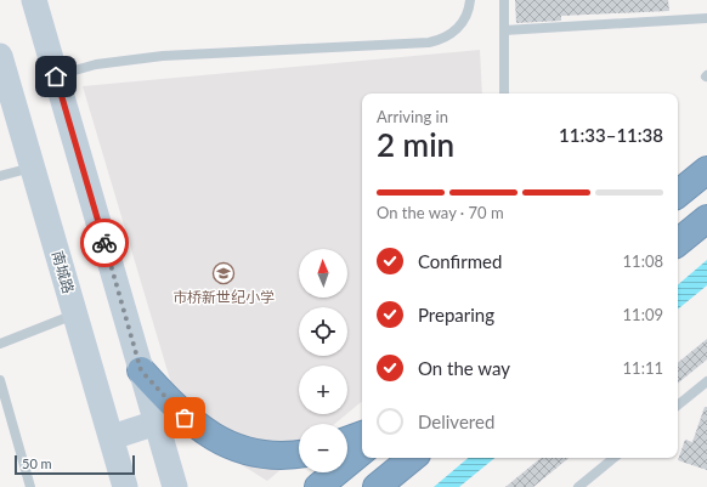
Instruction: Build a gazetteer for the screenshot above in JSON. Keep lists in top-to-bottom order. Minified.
{"streets":{"street":["南城路"]},"places":{"school or university":["市桥新世纪小学"]},"scale_bar":"50 m","north":"top","page":{"heading":["2 min","Arriving in","11:33–11:38"],"bar":"On the way · 70 m","list":[["Confirmed","11:08"],["Preparing","11:09"],["On the way","11:11"],"Delivered"],"map_buttons":["+","−"],"scale":"50 m"}}
